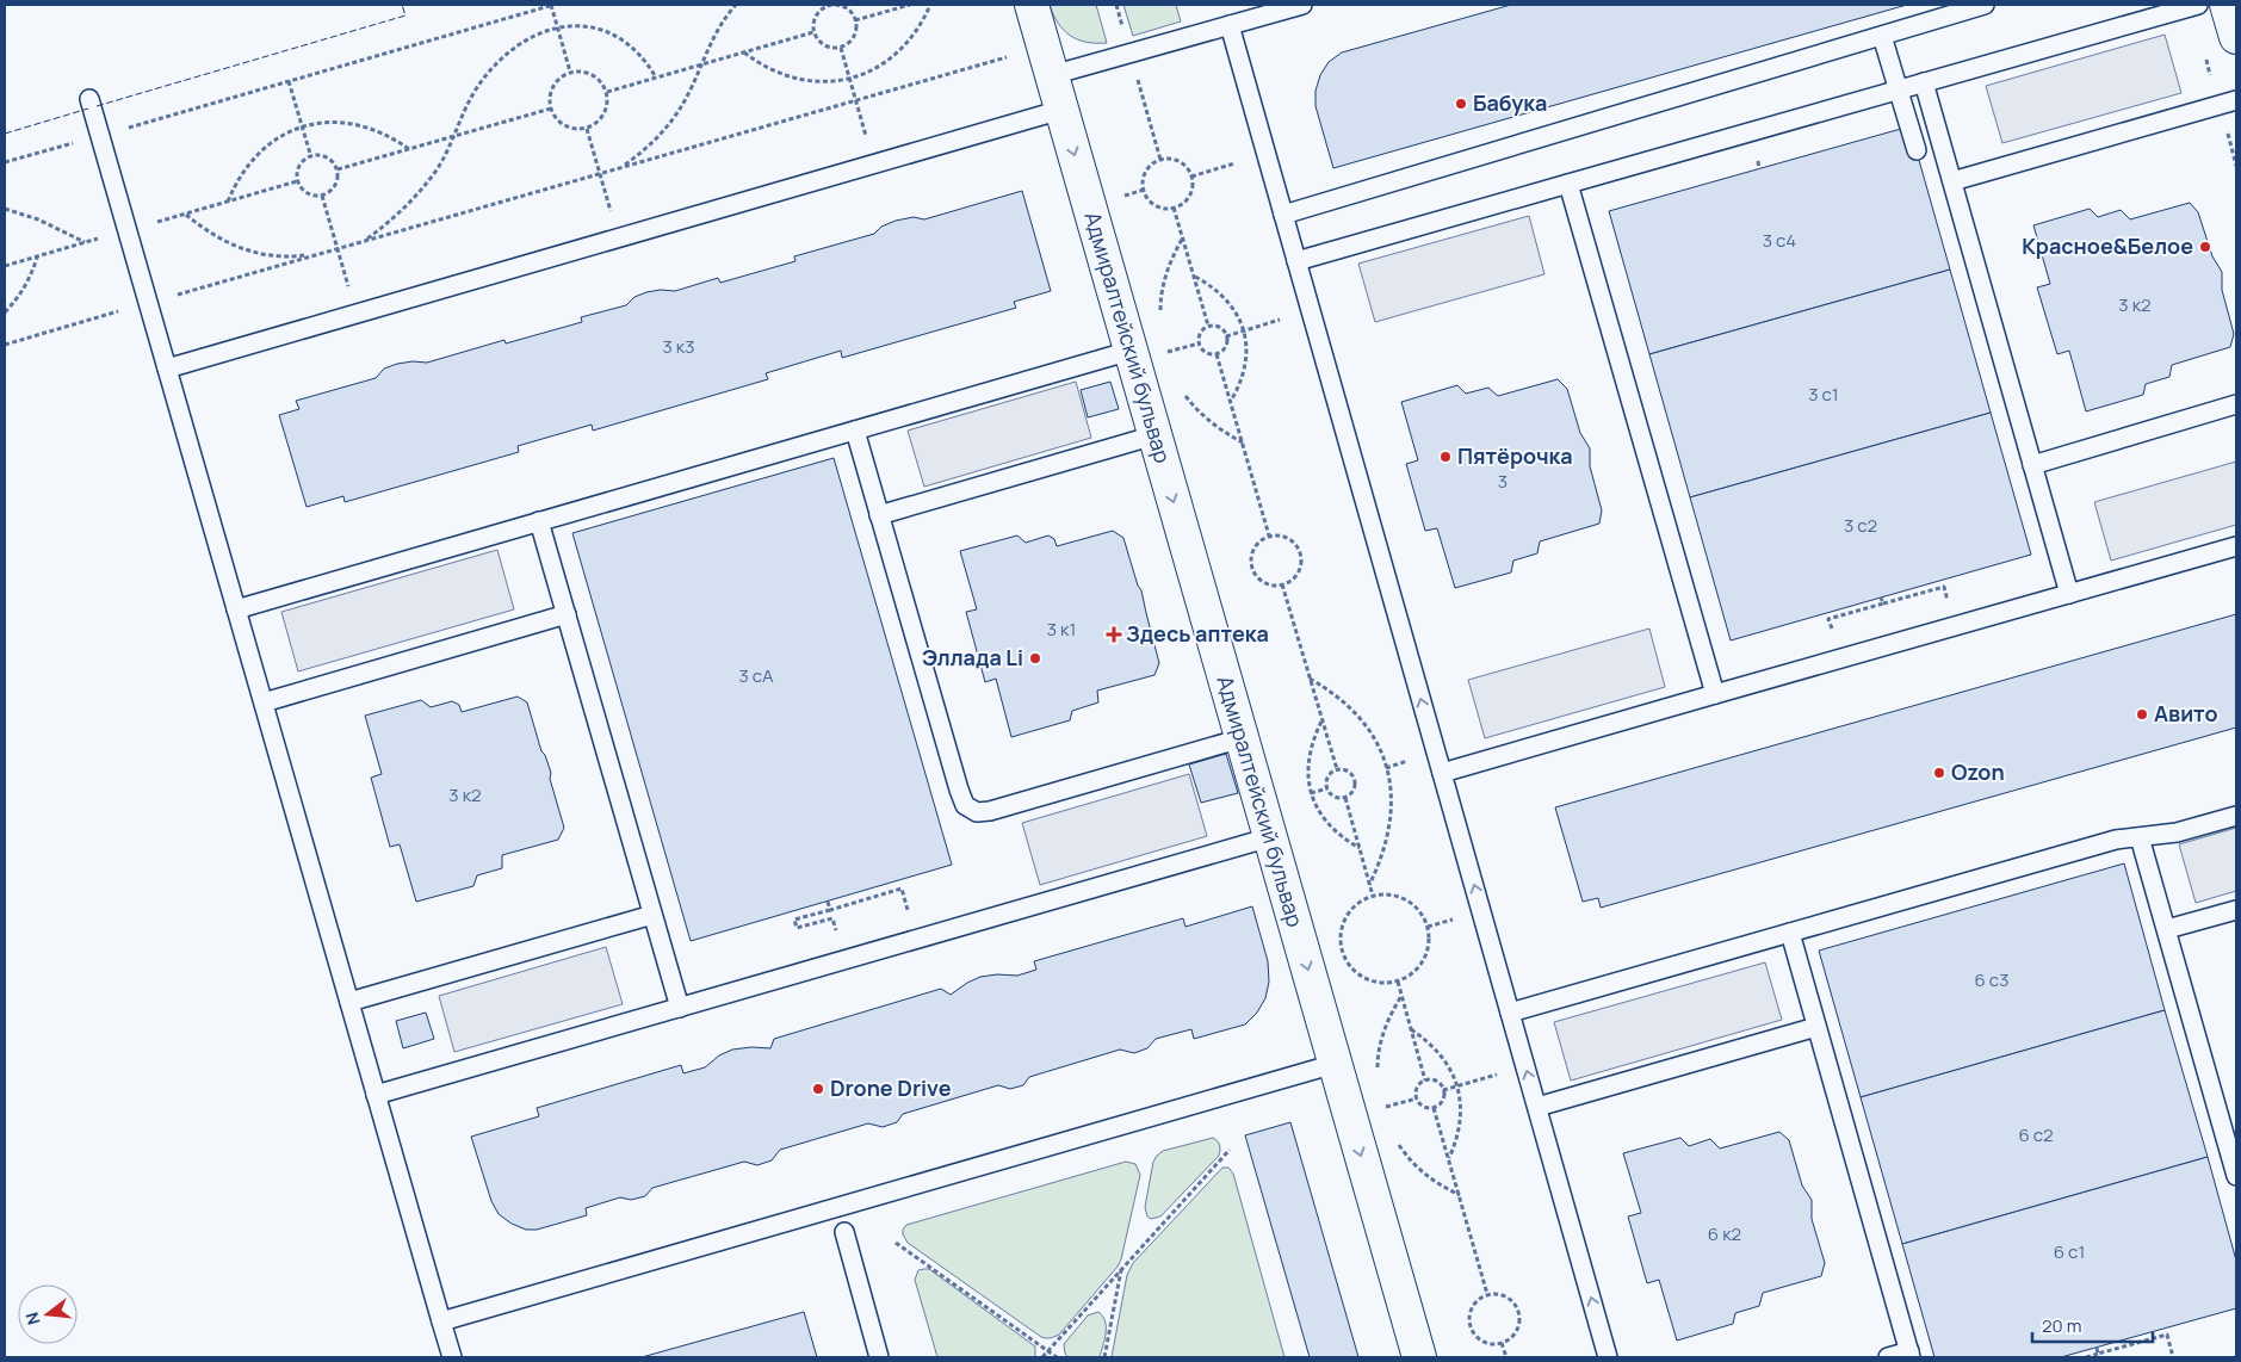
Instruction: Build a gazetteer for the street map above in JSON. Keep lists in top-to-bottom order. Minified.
{"streets":{"street":["Адмиралтейский бульвар"]},"one_way":["Адмиралтейский бульвар"],"places":{"other":["Бабука","Красное&Белое","Пятёрочка","Эллада Li","Авито","Ozon","Drone Drive"],"health":["Здесь аптека"]},"house_numbers":["3 с4","3 к2","3 к3","3 с1","3","3 с2","3 к1","3 сА","3 к2","6 с3","6 с2","6 к2","6 с1"],"scale_bar":"20 m","north":"left"}
